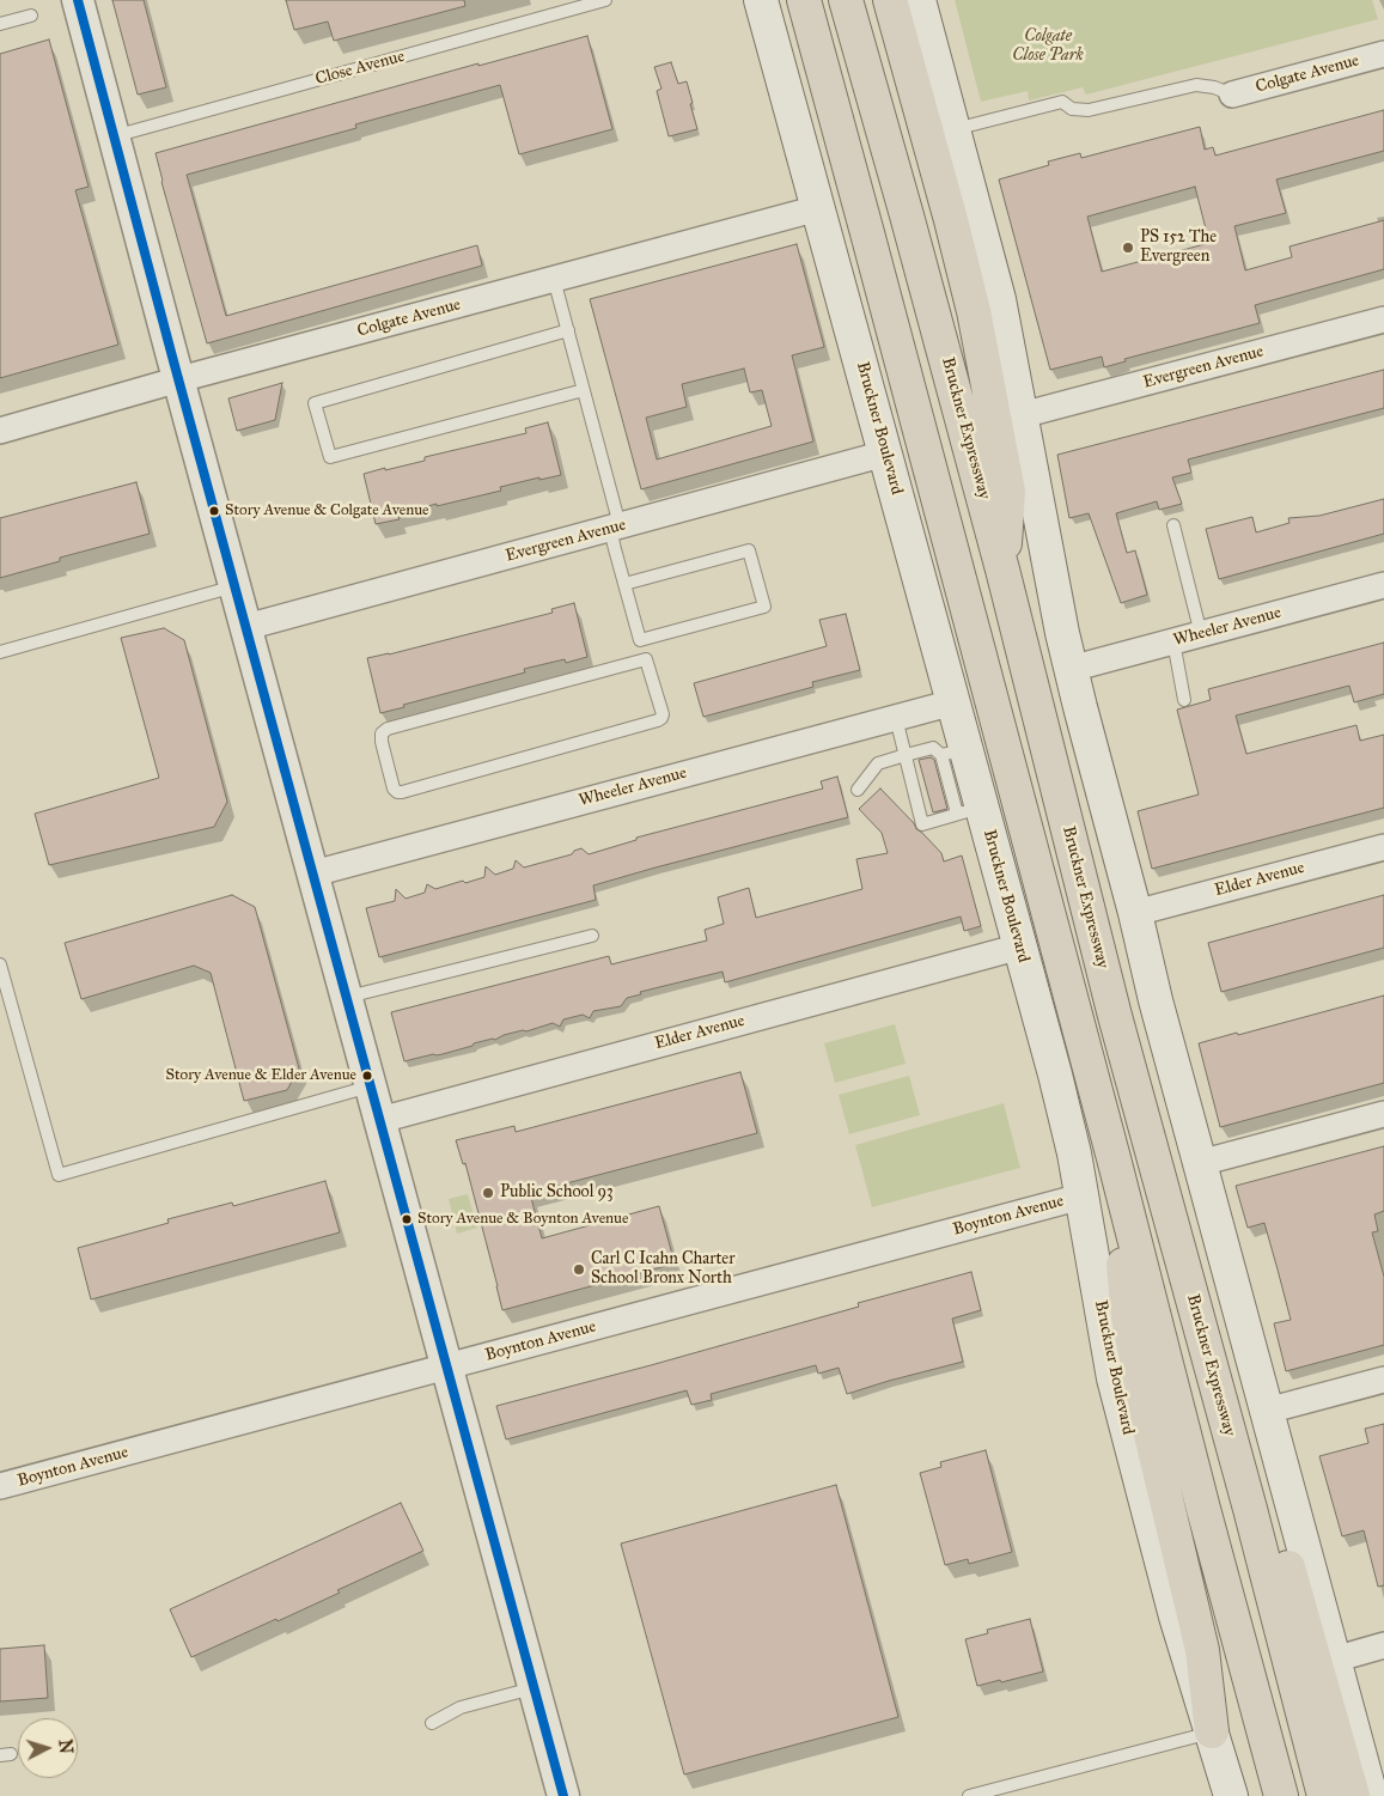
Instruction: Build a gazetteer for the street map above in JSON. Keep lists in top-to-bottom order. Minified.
{"streets":{"highway":["Bruckner Expressway"],"main road":["Bruckner Boulevard"],"street":["Colgate Avenue","Evergreen Avenue","Wheeler Avenue","Elder Avenue","Boynton Avenue"],"lane":["Close Avenue"]},"crossings":[["Colgate Avenue","Bruckner Boulevard"],["Evergreen Avenue","Bruckner Boulevard"],["Bruckner Boulevard","Wheeler Avenue"],["Bruckner Boulevard","Elder Avenue"],["Bruckner Boulevard","Boynton Avenue"]],"parks":["Colgate Close Park"],"places":["PS 152 The Evergreen","Story Avenue & Colgate Avenue","Story Avenue & Elder Avenue","Public School 93","Story Avenue & Boynton Avenue","Carl C Icahn Charter School Bronx North"],"north":"right"}
